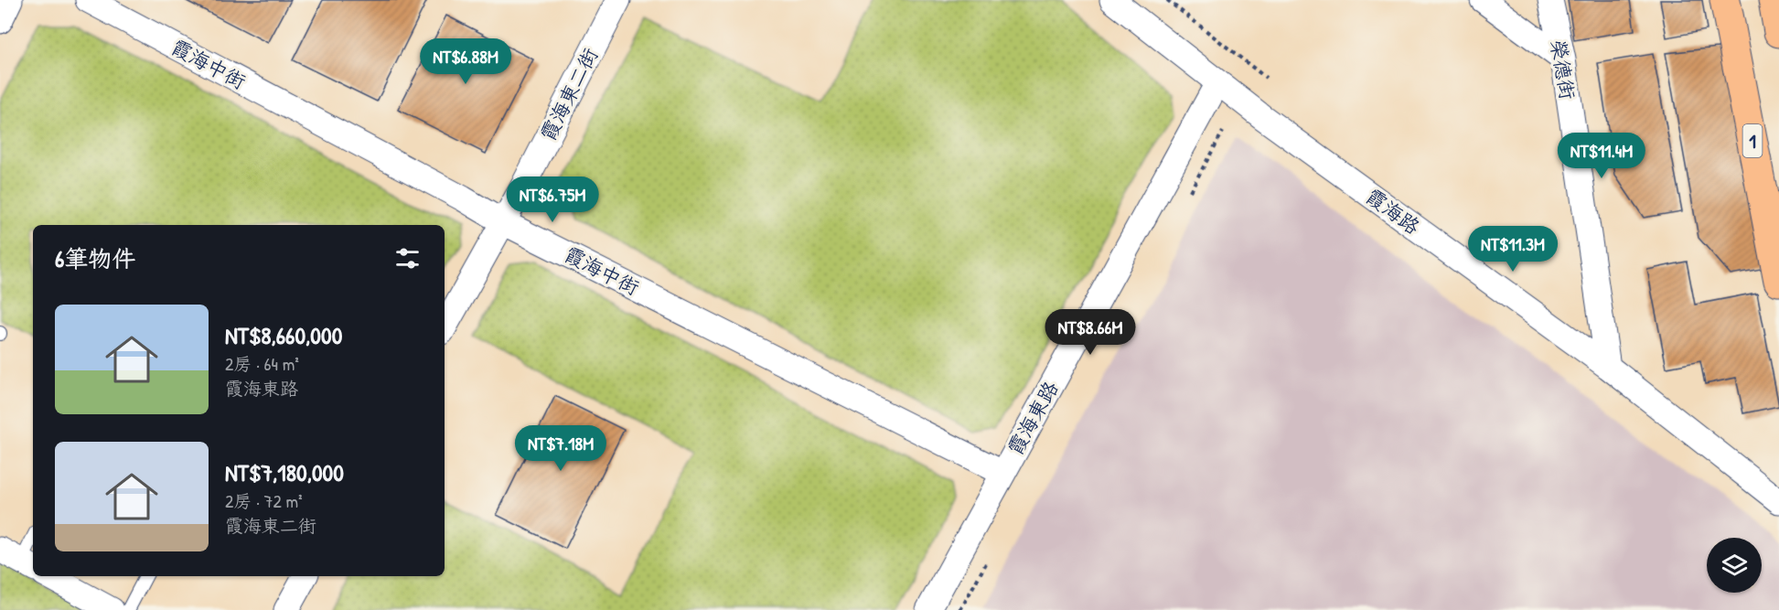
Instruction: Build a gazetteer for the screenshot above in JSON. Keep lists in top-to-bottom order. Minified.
{"streets":{"main road":["1"],"street":["霞海中街","榮德街","霞海東二街","霞海路","霞海東路"]},"crossings":[["霞海中街","霞海東二街"],["霞海中街","霞海東路"],["榮德街","霞海路"],["霞海路","霞海東路"]],"page":{"price":["NT$6.88M","NT$11.4M","NT$6.75M","NT$11.3M","NT$8.66M","NT$7.18M"],"heading":"6筆物件","list":[{"name":"NT$8,660,000","note":"2房 · 64 m² · 霞海東路"},{"name":"NT$7,180,000","note":"2房 · 72 m² · 霞海東二街"}]}}
